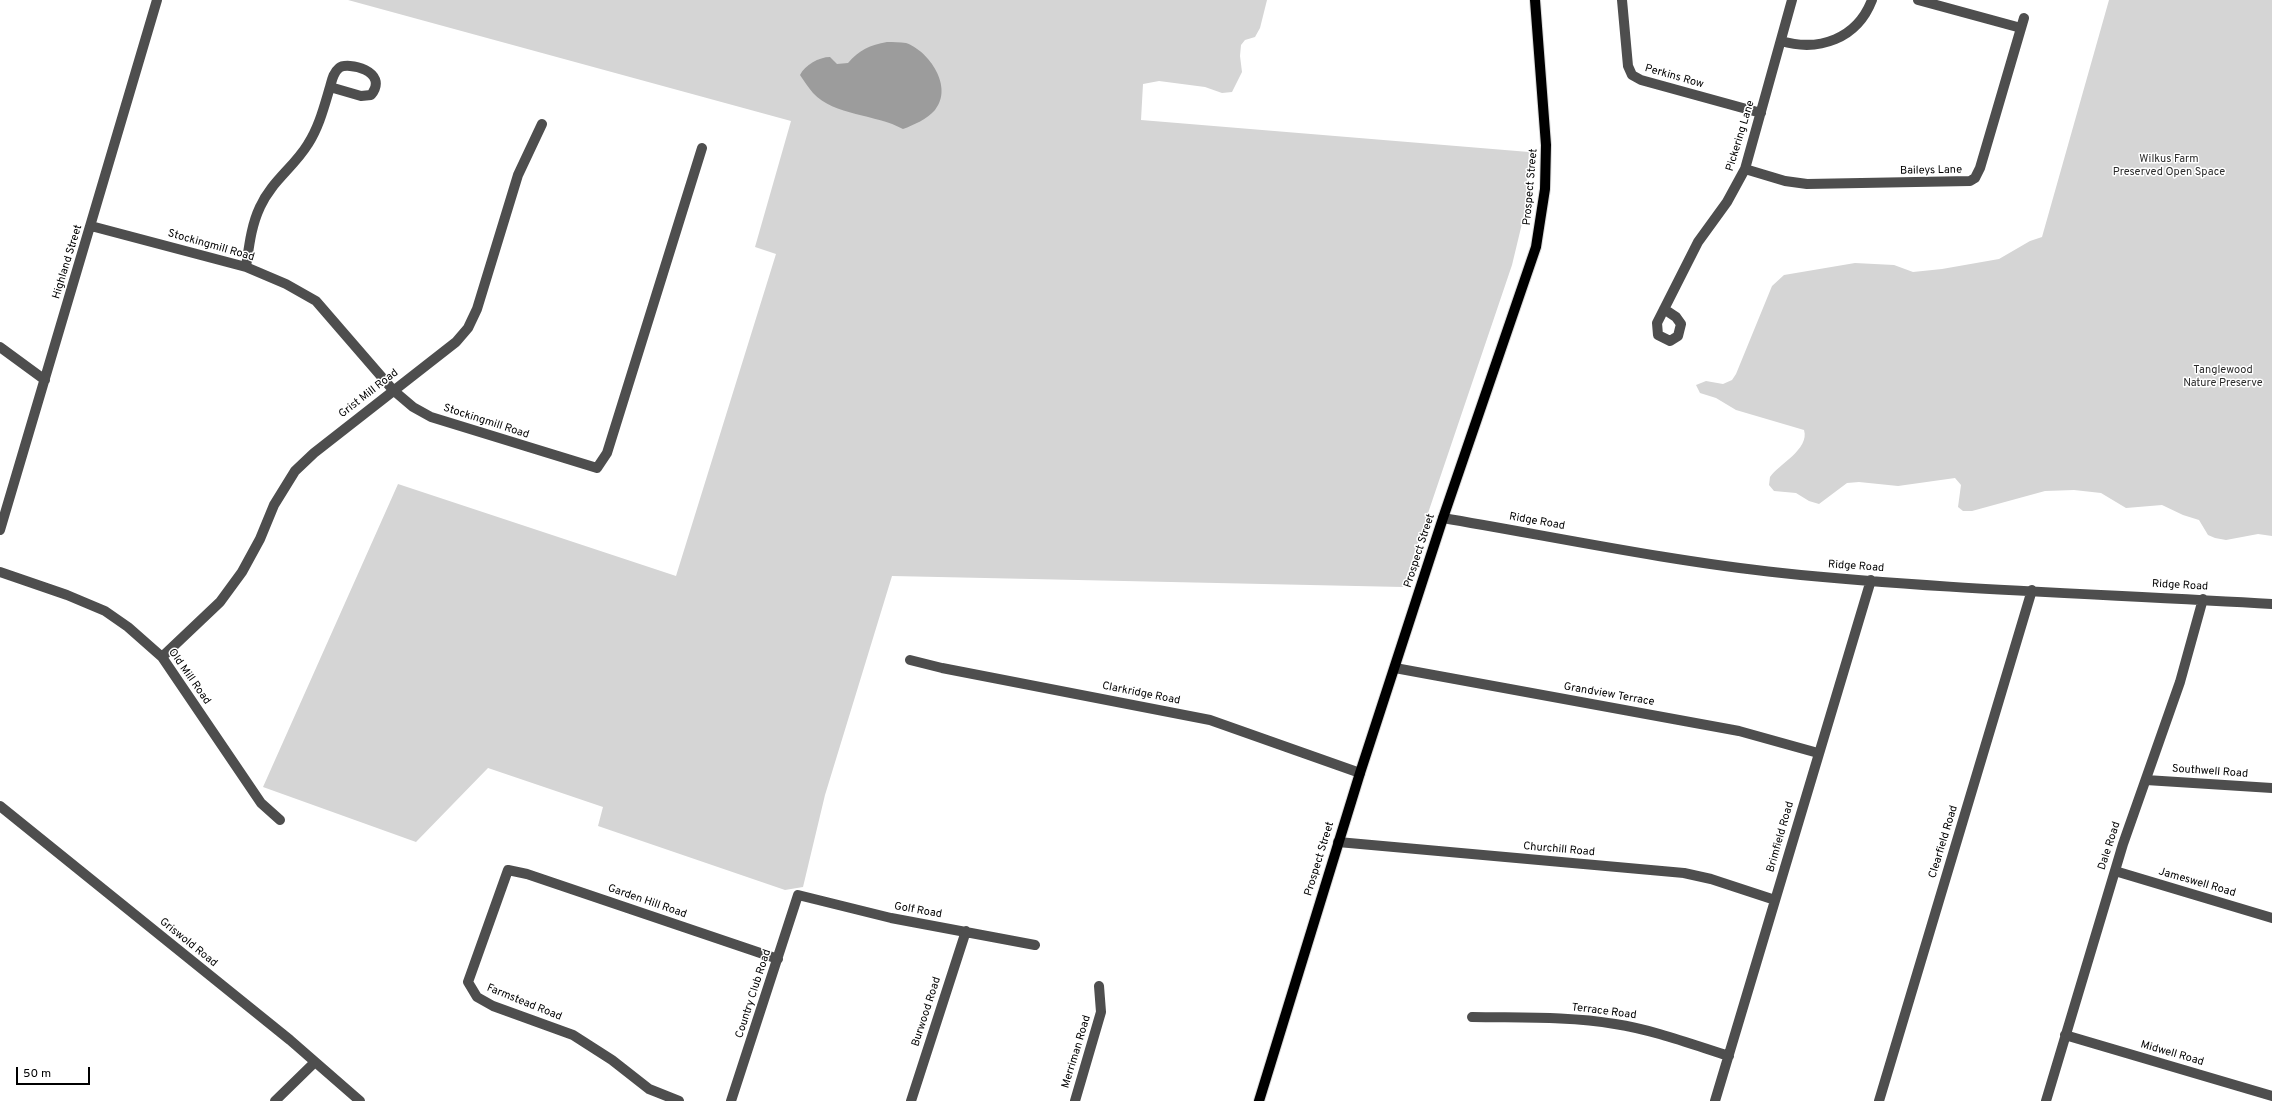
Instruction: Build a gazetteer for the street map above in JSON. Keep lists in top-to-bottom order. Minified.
{"streets":{"main road":["Prospect Street"],"street":["Perkins Row","Pickering Lane","Baileys Lane","Stockingmill Road","Highland Street","Grist Mill Road","Ridge Road","Old Mill Road","Clarkridge Road","Grandview Terrace","Southwell Road","Brimfield Road","Clearfield Road","Dale Road","Churchill Road","Jameswell Road","Garden Hill Road","Golf Road","Griswold Road","Country Club Road","Farmstead Road","Burwood Road","Terrace Road","Merriman Road","Midwell Road"]},"crossings":[["Perkins Row","Pickering Lane"],["Pickering Lane","Baileys Lane"],["Prospect Street","Ridge Road"],["Prospect Street","Clarkridge Road"],["Prospect Street","Grandview Terrace"],["Prospect Street","Churchill Road"],["Stockingmill Road","Highland Street"],["Stockingmill Road","Grist Mill Road"],["Grist Mill Road","Old Mill Road"],["Ridge Road","Brimfield Road"],["Ridge Road","Clearfield Road"],["Ridge Road","Dale Road"],["Grandview Terrace","Brimfield Road"],["Southwell Road","Dale Road"],["Brimfield Road","Churchill Road"],["Brimfield Road","Terrace Road"],["Dale Road","Jameswell Road"],["Dale Road","Midwell Road"],["Garden Hill Road","Country Club Road"],["Garden Hill Road","Farmstead Road"],["Golf Road","Country Club Road"],["Golf Road","Burwood Road"]],"parks":["Wilkus Farm Preserved Open Space","Tanglewood Nature Preserve"],"scale_bar":"50 m"}
